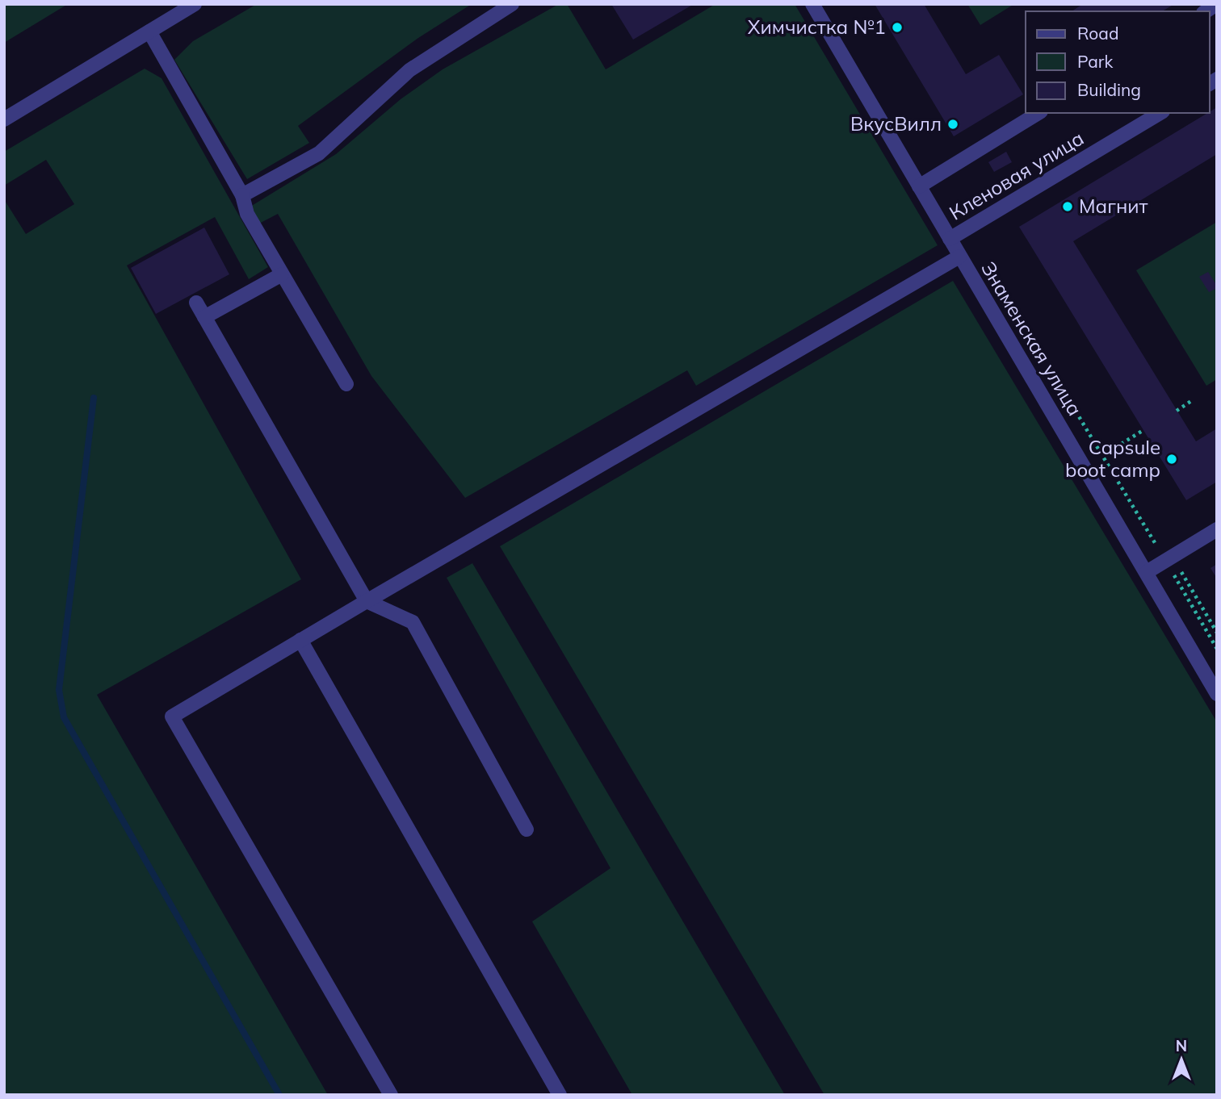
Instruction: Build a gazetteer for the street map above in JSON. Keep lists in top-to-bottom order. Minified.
{"streets":{"street":["Кленовая улица","Знаменская улица"]},"crossings":[["Кленовая улица","Знаменская улица"]],"places":["Химчистка №1","ВкусВилл","Магнит","Capsule boot camp"],"legend":["Road","Park","Building"],"north":"top"}
